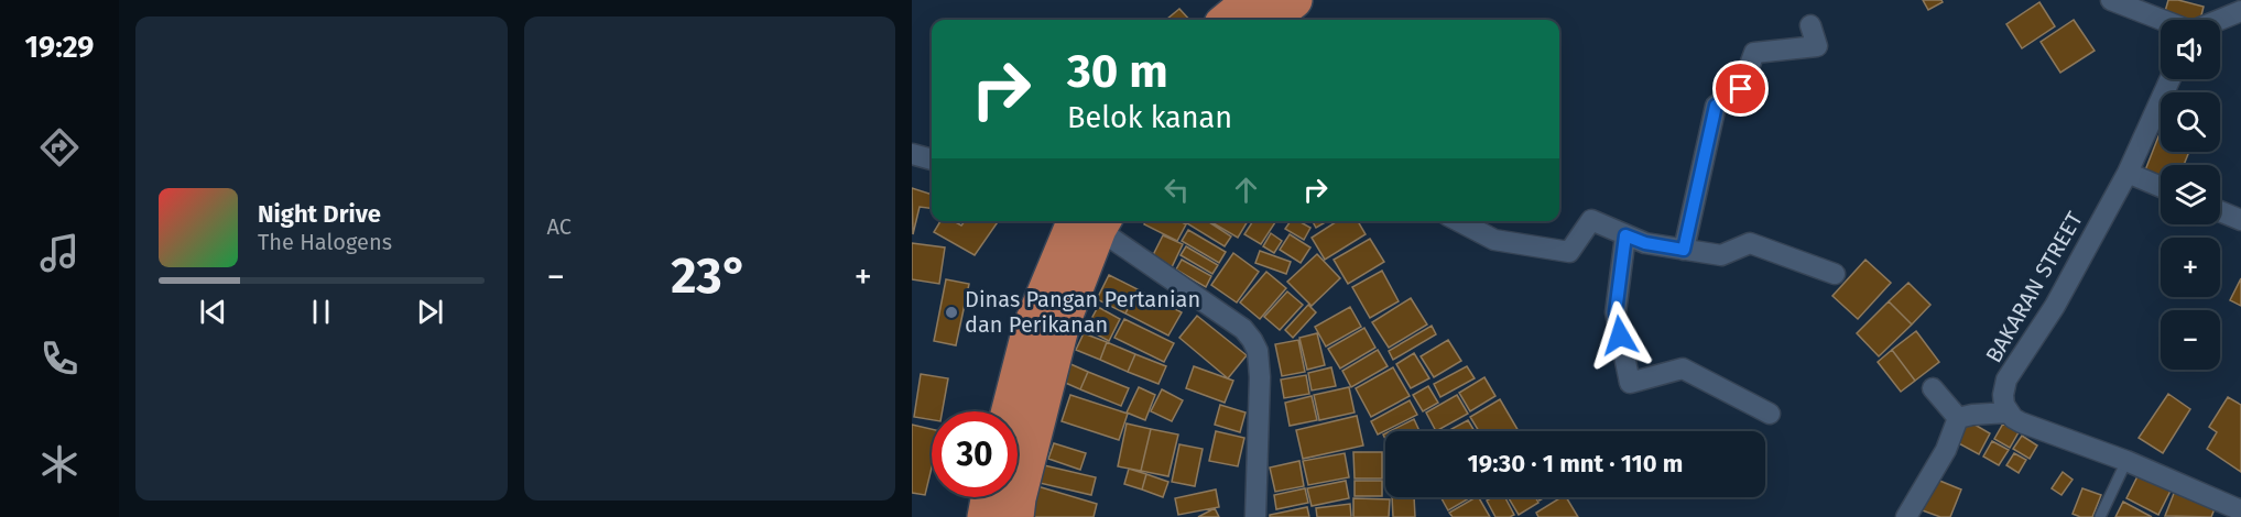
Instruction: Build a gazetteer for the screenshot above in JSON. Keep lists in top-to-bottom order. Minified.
{"streets":{"street":["BAKARAN STREET"]},"places":["Dinas Pangan Pertanian dan Perikanan"],"page":{"tabs":"19:29","tile":"AC","map_buttons":["+","−"],"turn":["30 m","Belok kanan"],"song":["Night Drive","The Halogens"],"heat":["−","23°","+"],"limit":"30","trip":"19:30 · 1 mnt · 110 m"}}
